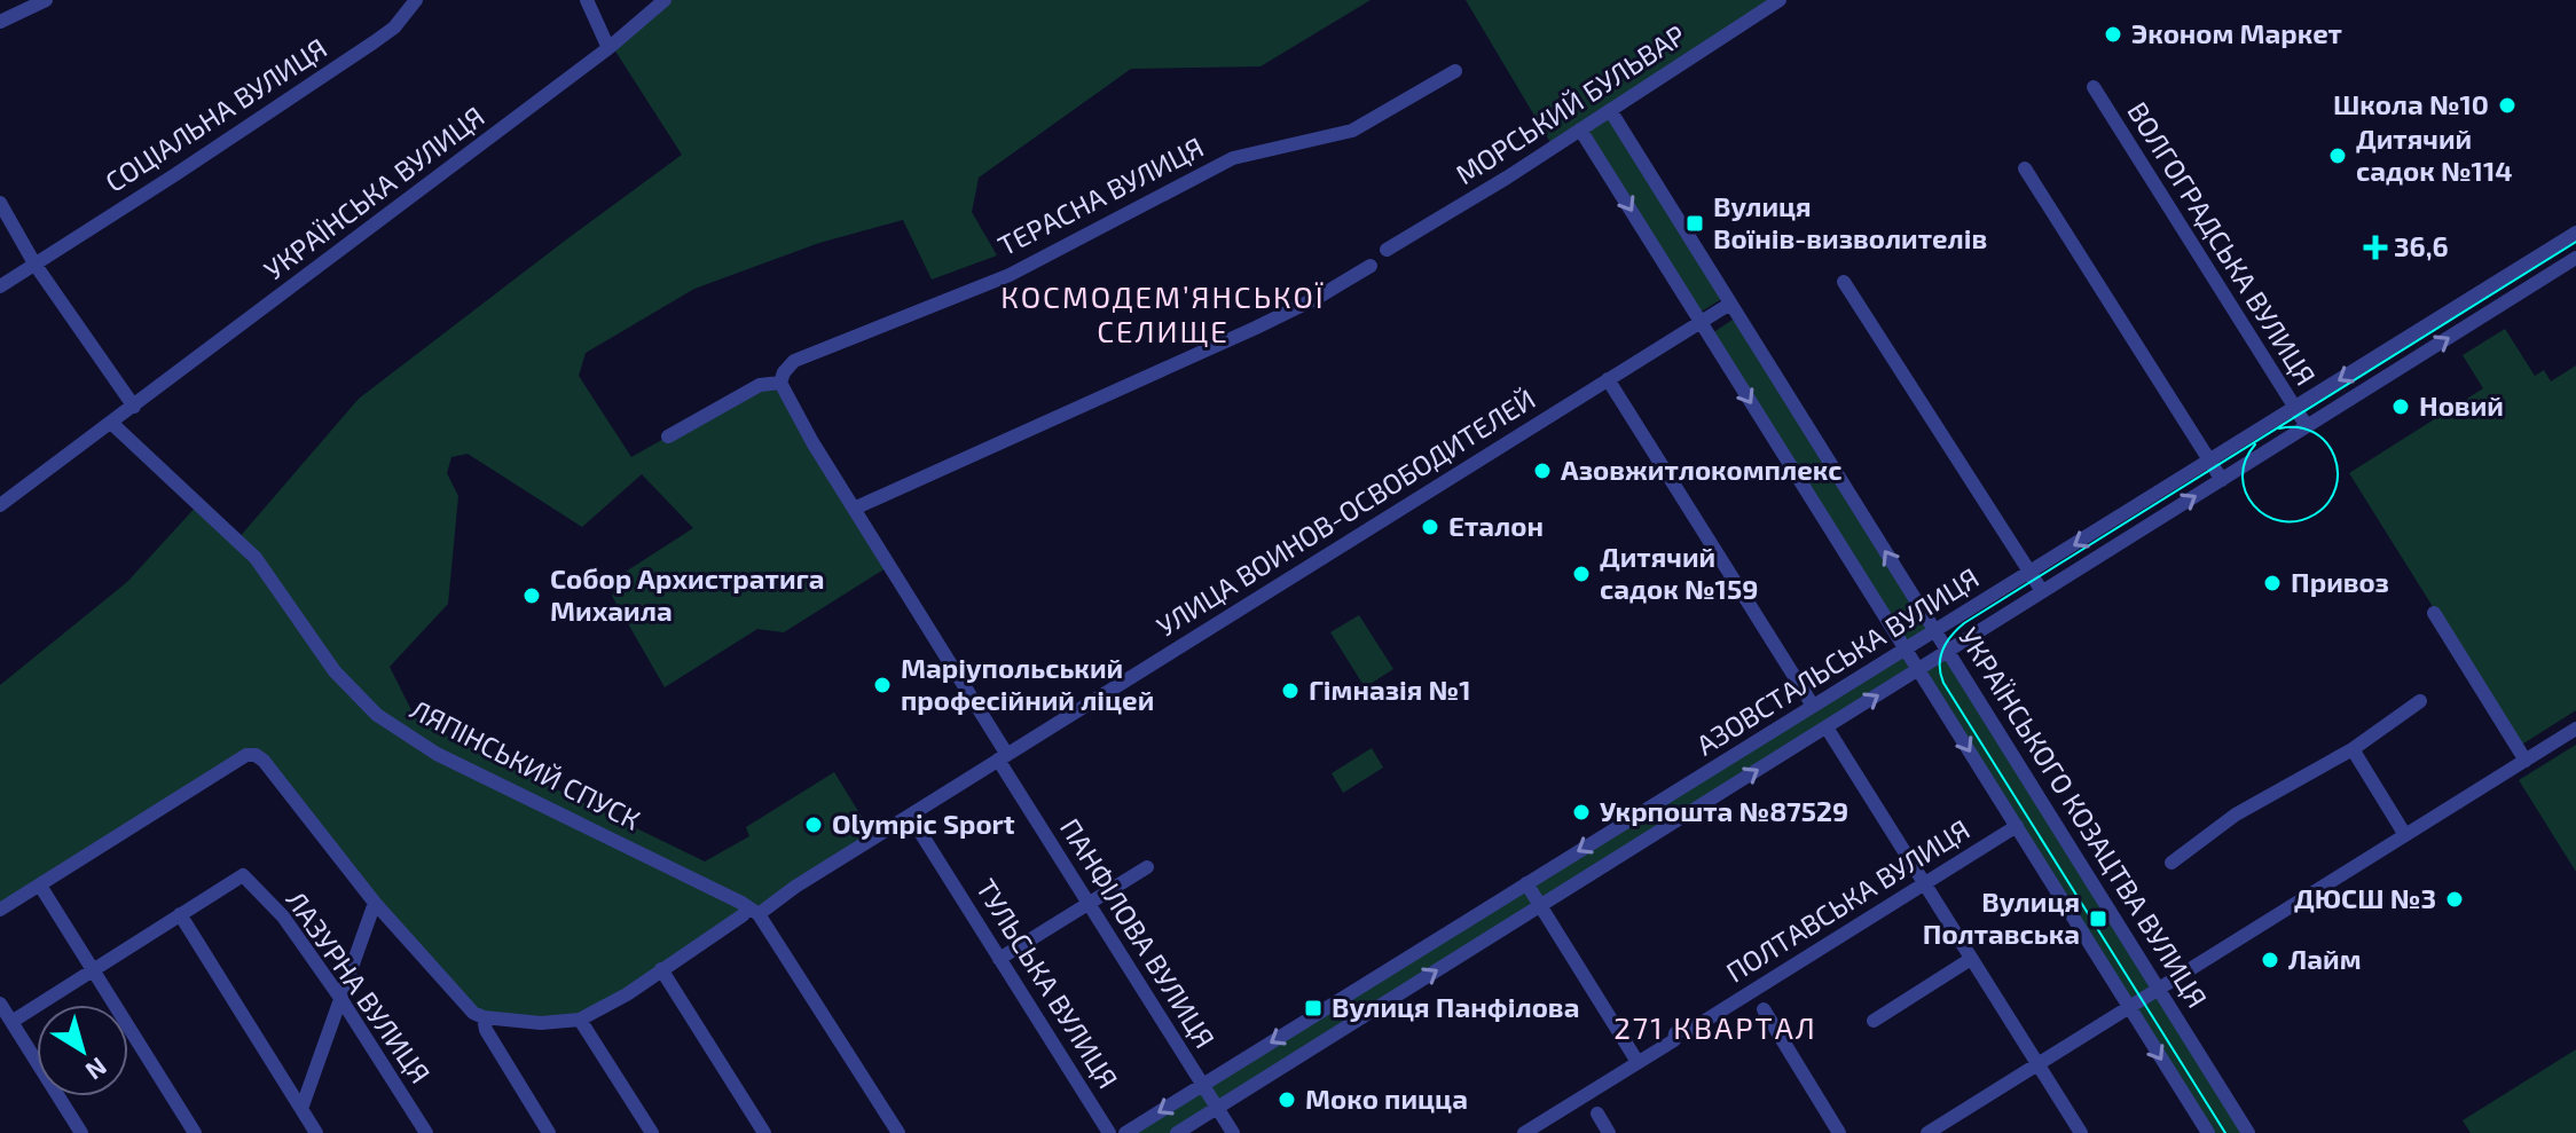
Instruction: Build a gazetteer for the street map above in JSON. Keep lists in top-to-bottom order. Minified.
{"streets":{"street":["МОРСЬКИЙ БУЛЬВАР","СОЦІАЛЬНА ВУЛИЦЯ","УКРАЇНСЬКА ВУЛИЦЯ","ТЕРАСНА ВУЛИЦЯ","ВОЛГОГРАДСЬКА ВУЛИЦЯ","УЛИЦА ВОИНОВ-ОСВОБОДИТЕЛЕЙ","АЗОВСТАЛЬСЬКА ВУЛИЦЯ","ЛЯПІНСЬКИЙ СПУСК","УКРАЇНСЬКОГО КОЗАЦТВА ВУЛИЦЯ","ПОЛТАВСЬКА ВУЛИЦЯ","ПАНФІЛОВА ВУЛИЦЯ","ТУЛЬСЬКА ВУЛИЦЯ","ЛАЗУРНА ВУЛИЦЯ"]},"crossings":[["МОРСЬКИЙ БУЛЬВАР","УКРАЇНСЬКОГО КОЗАЦТВА ВУЛИЦЯ"],["УКРАЇНСЬКА ВУЛИЦЯ","ЛЯПІНСЬКИЙ СПУСК"],["ВОЛГОГРАДСЬКА ВУЛИЦЯ","АЗОВСТАЛЬСЬКА ВУЛИЦЯ"],["УЛИЦА ВОИНОВ-ОСВОБОДИТЕЛЕЙ","ЛЯПІНСЬКИЙ СПУСК"],["УЛИЦА ВОИНОВ-ОСВОБОДИТЕЛЕЙ","УКРАЇНСЬКОГО КОЗАЦТВА ВУЛИЦЯ"],["УЛИЦА ВОИНОВ-ОСВОБОДИТЕЛЕЙ","ПАНФІЛОВА ВУЛИЦЯ"],["УЛИЦА ВОИНОВ-ОСВОБОДИТЕЛЕЙ","ТУЛЬСЬКА ВУЛИЦЯ"],["АЗОВСТАЛЬСЬКА ВУЛИЦЯ","УКРАЇНСЬКОГО КОЗАЦТВА ВУЛИЦЯ"],["АЗОВСТАЛЬСЬКА ВУЛИЦЯ","ПАНФІЛОВА ВУЛИЦЯ"]],"districts":["КОСМОДЕМ’ЯНСЬКОЇ СЕЛИЩЕ","271 КВАРТАЛ"],"places":{"other":["Эконом Маркет","Школа №10","Дитячий садок №114","Новий","Азовжитлокомплекс","Еталон","Дитячий садок №159","Привоз","Собор Архистратига Михаила","Маріупольський професійний ліцей","Гімназія №1","Укрпошта №87529","Olympic Sport","ДЮСШ №3","Лайм","Моко пицца"],"transit":["Вулиця Воїнів-визволителів","Вулиця Полтавська","Вулиця Панфілова"],"health":["36,6"]},"north":"bottom right"}
